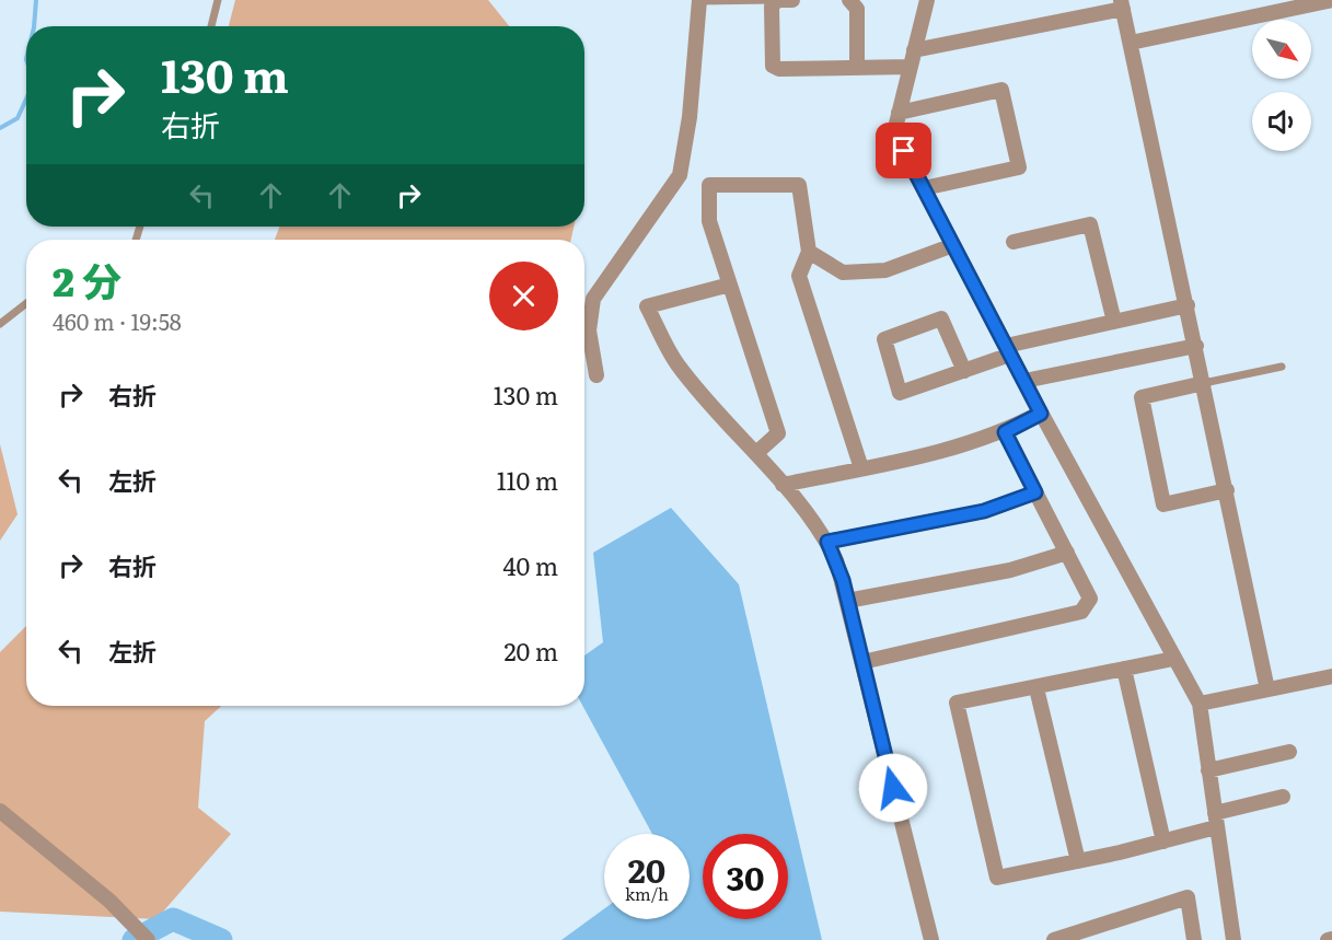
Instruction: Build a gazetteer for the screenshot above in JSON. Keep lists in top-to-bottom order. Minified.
{"north":"bottom right","page":{"turn":["130 m","右折"],"heading":["2 分","460 m · 19:58"],"list":[{"name":"右折","value":"130 m"},{"name":"左折","value":"110 m"},{"name":"右折","value":"40 m"},{"name":"左折","value":"20 m"}],"speed":"20 km/h","limit":"30"}}
